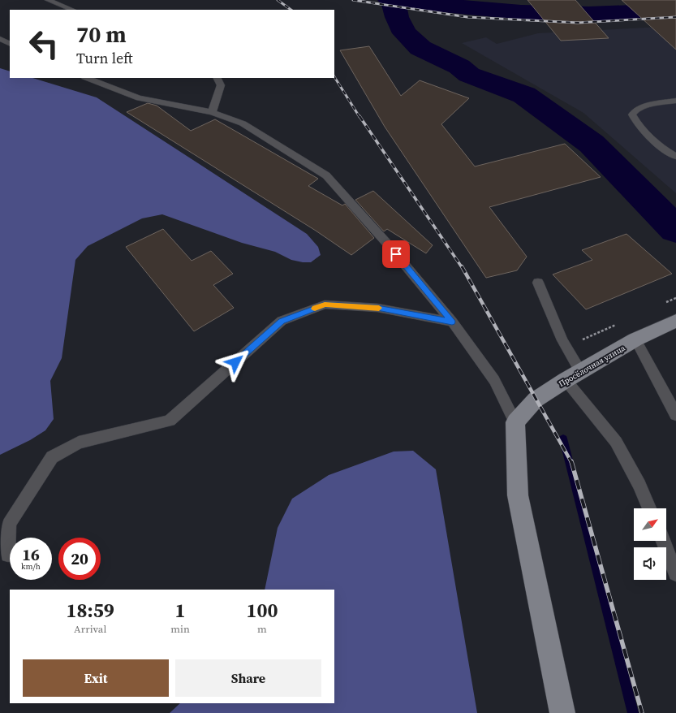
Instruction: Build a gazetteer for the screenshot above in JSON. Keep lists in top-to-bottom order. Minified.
{"streets":{"main road":["Просёлочная улица"]},"north":"top right","page":{"turn":["70 m","Turn left"],"speed":"16 km/h","limit":"20","eta":["18:59","Arrival","1","min","100","m"],"buttons":["Exit","Share"]}}
